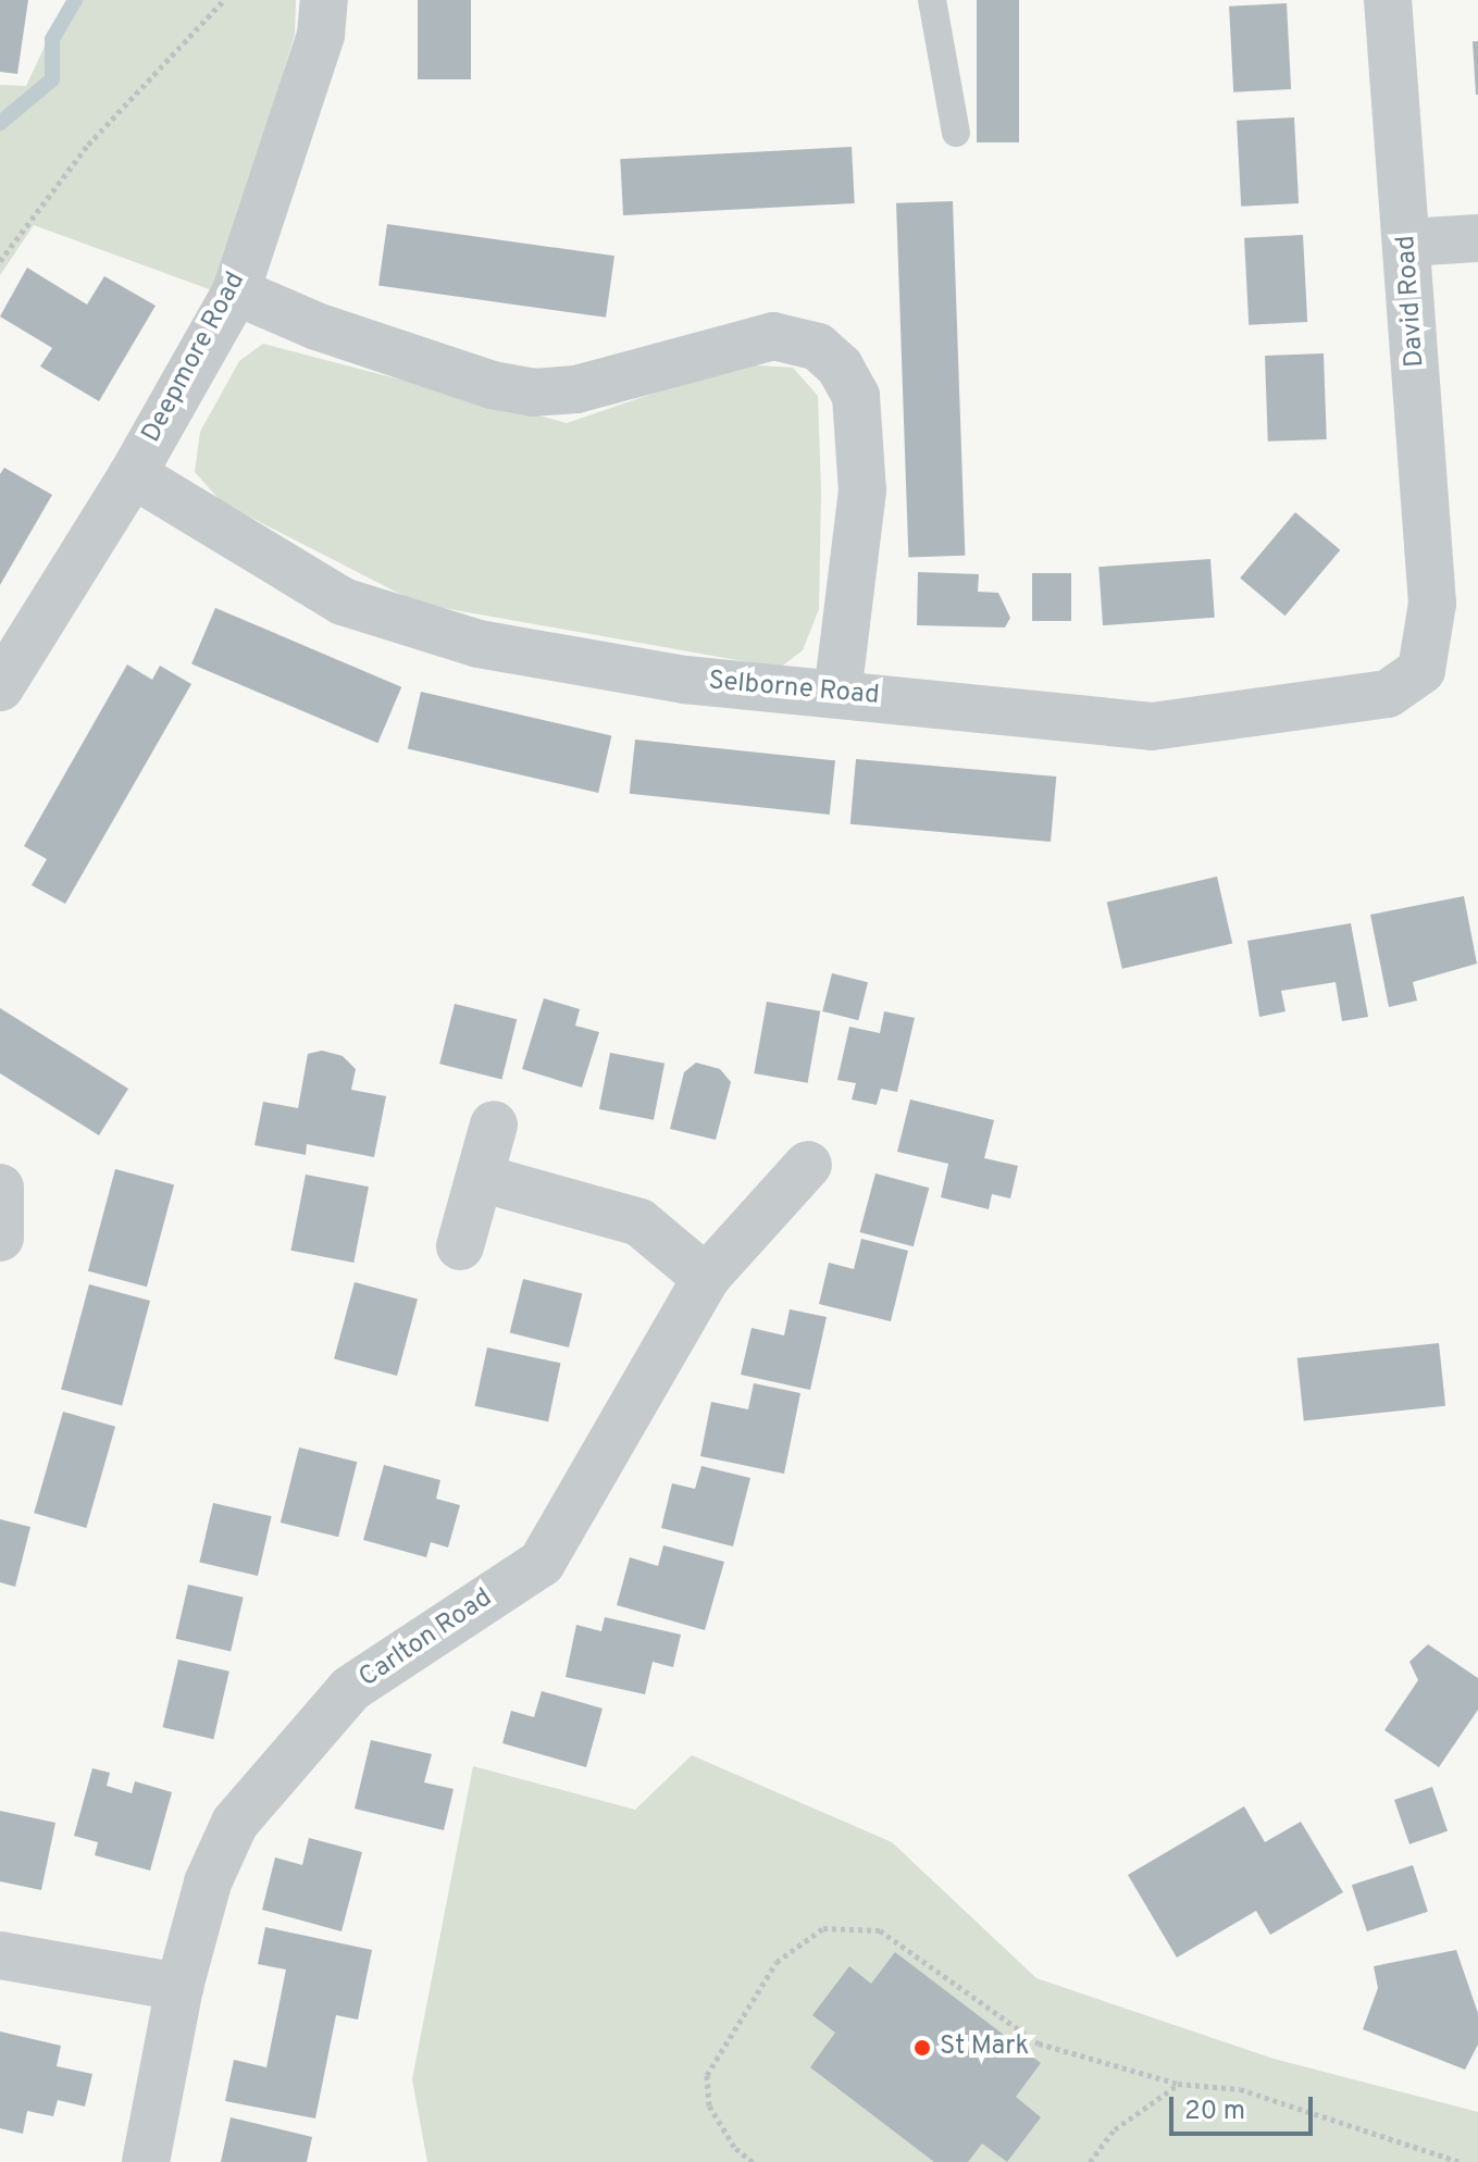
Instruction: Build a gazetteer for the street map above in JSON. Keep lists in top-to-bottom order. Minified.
{"streets":{"street":["David Road","Deepmore Road","Selborne Road","Carlton Road"]},"crossings":[["David Road","Selborne Road"],["Deepmore Road","Selborne Road"]],"places":["St Mark"],"scale_bar":"20 m"}
